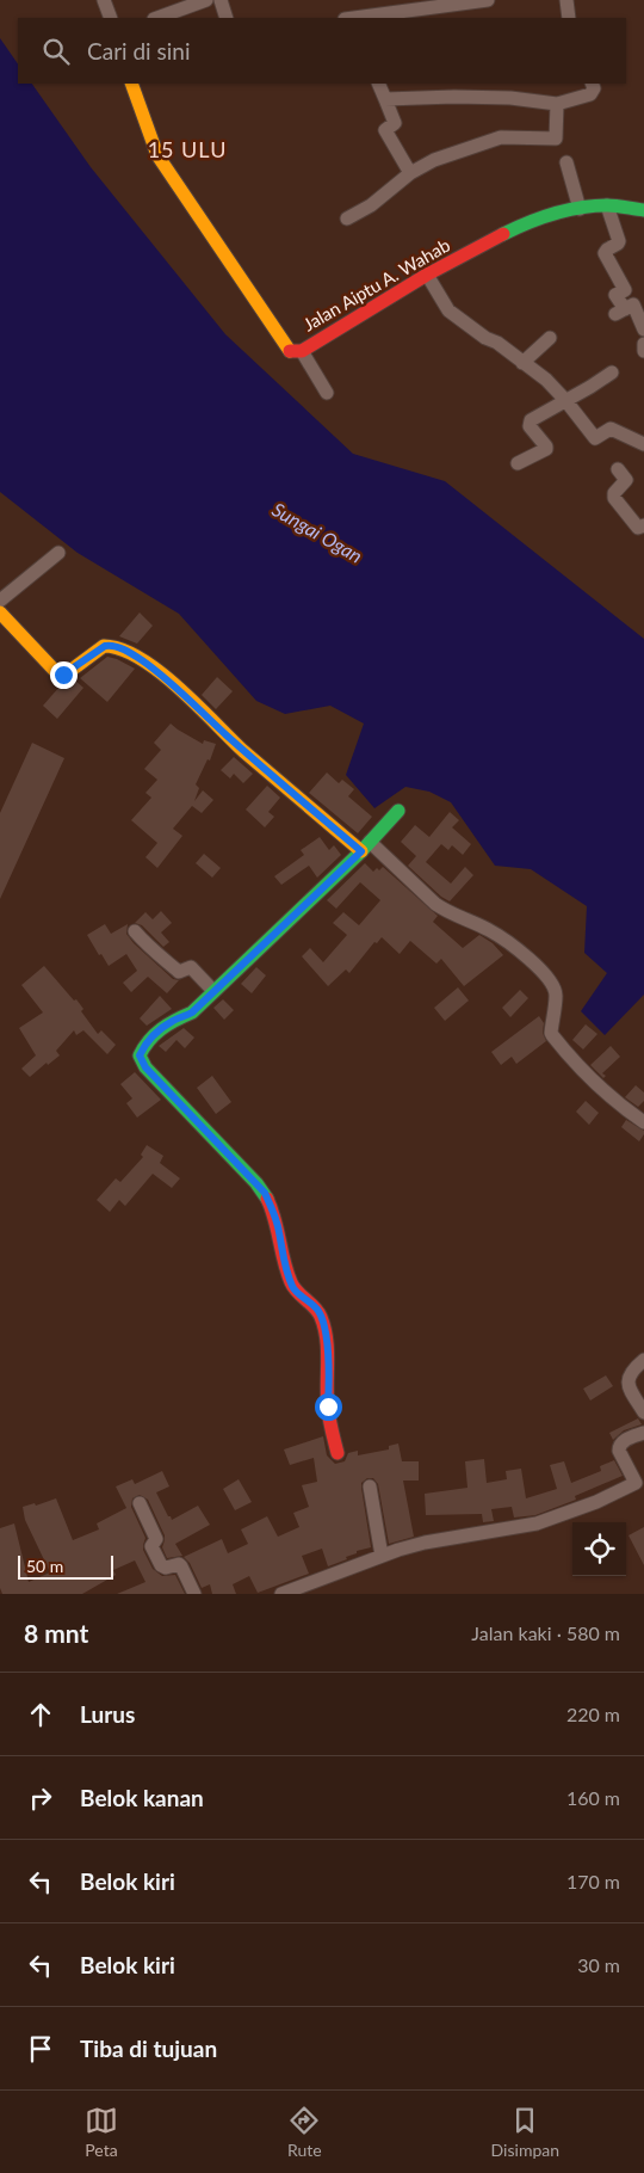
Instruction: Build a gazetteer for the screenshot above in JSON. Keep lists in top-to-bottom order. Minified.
{"streets":{"street":["Jalan Aiptu A. Wahab"]},"districts":["15 ULU"],"water":["Sungai Ogan"],"scale_bar":"50 m","page":{"search":"Cari di sini","scale":"50 m","heading":["8 mnt","Jalan kaki · 580 m"],"list":[["Lurus","220 m"],["Belok kanan","160 m"],["Belok kiri","170 m"],["Belok kiri","30 m"],"Tiba di tujuan"],"nav":["Peta","Rute","Disimpan"]}}
